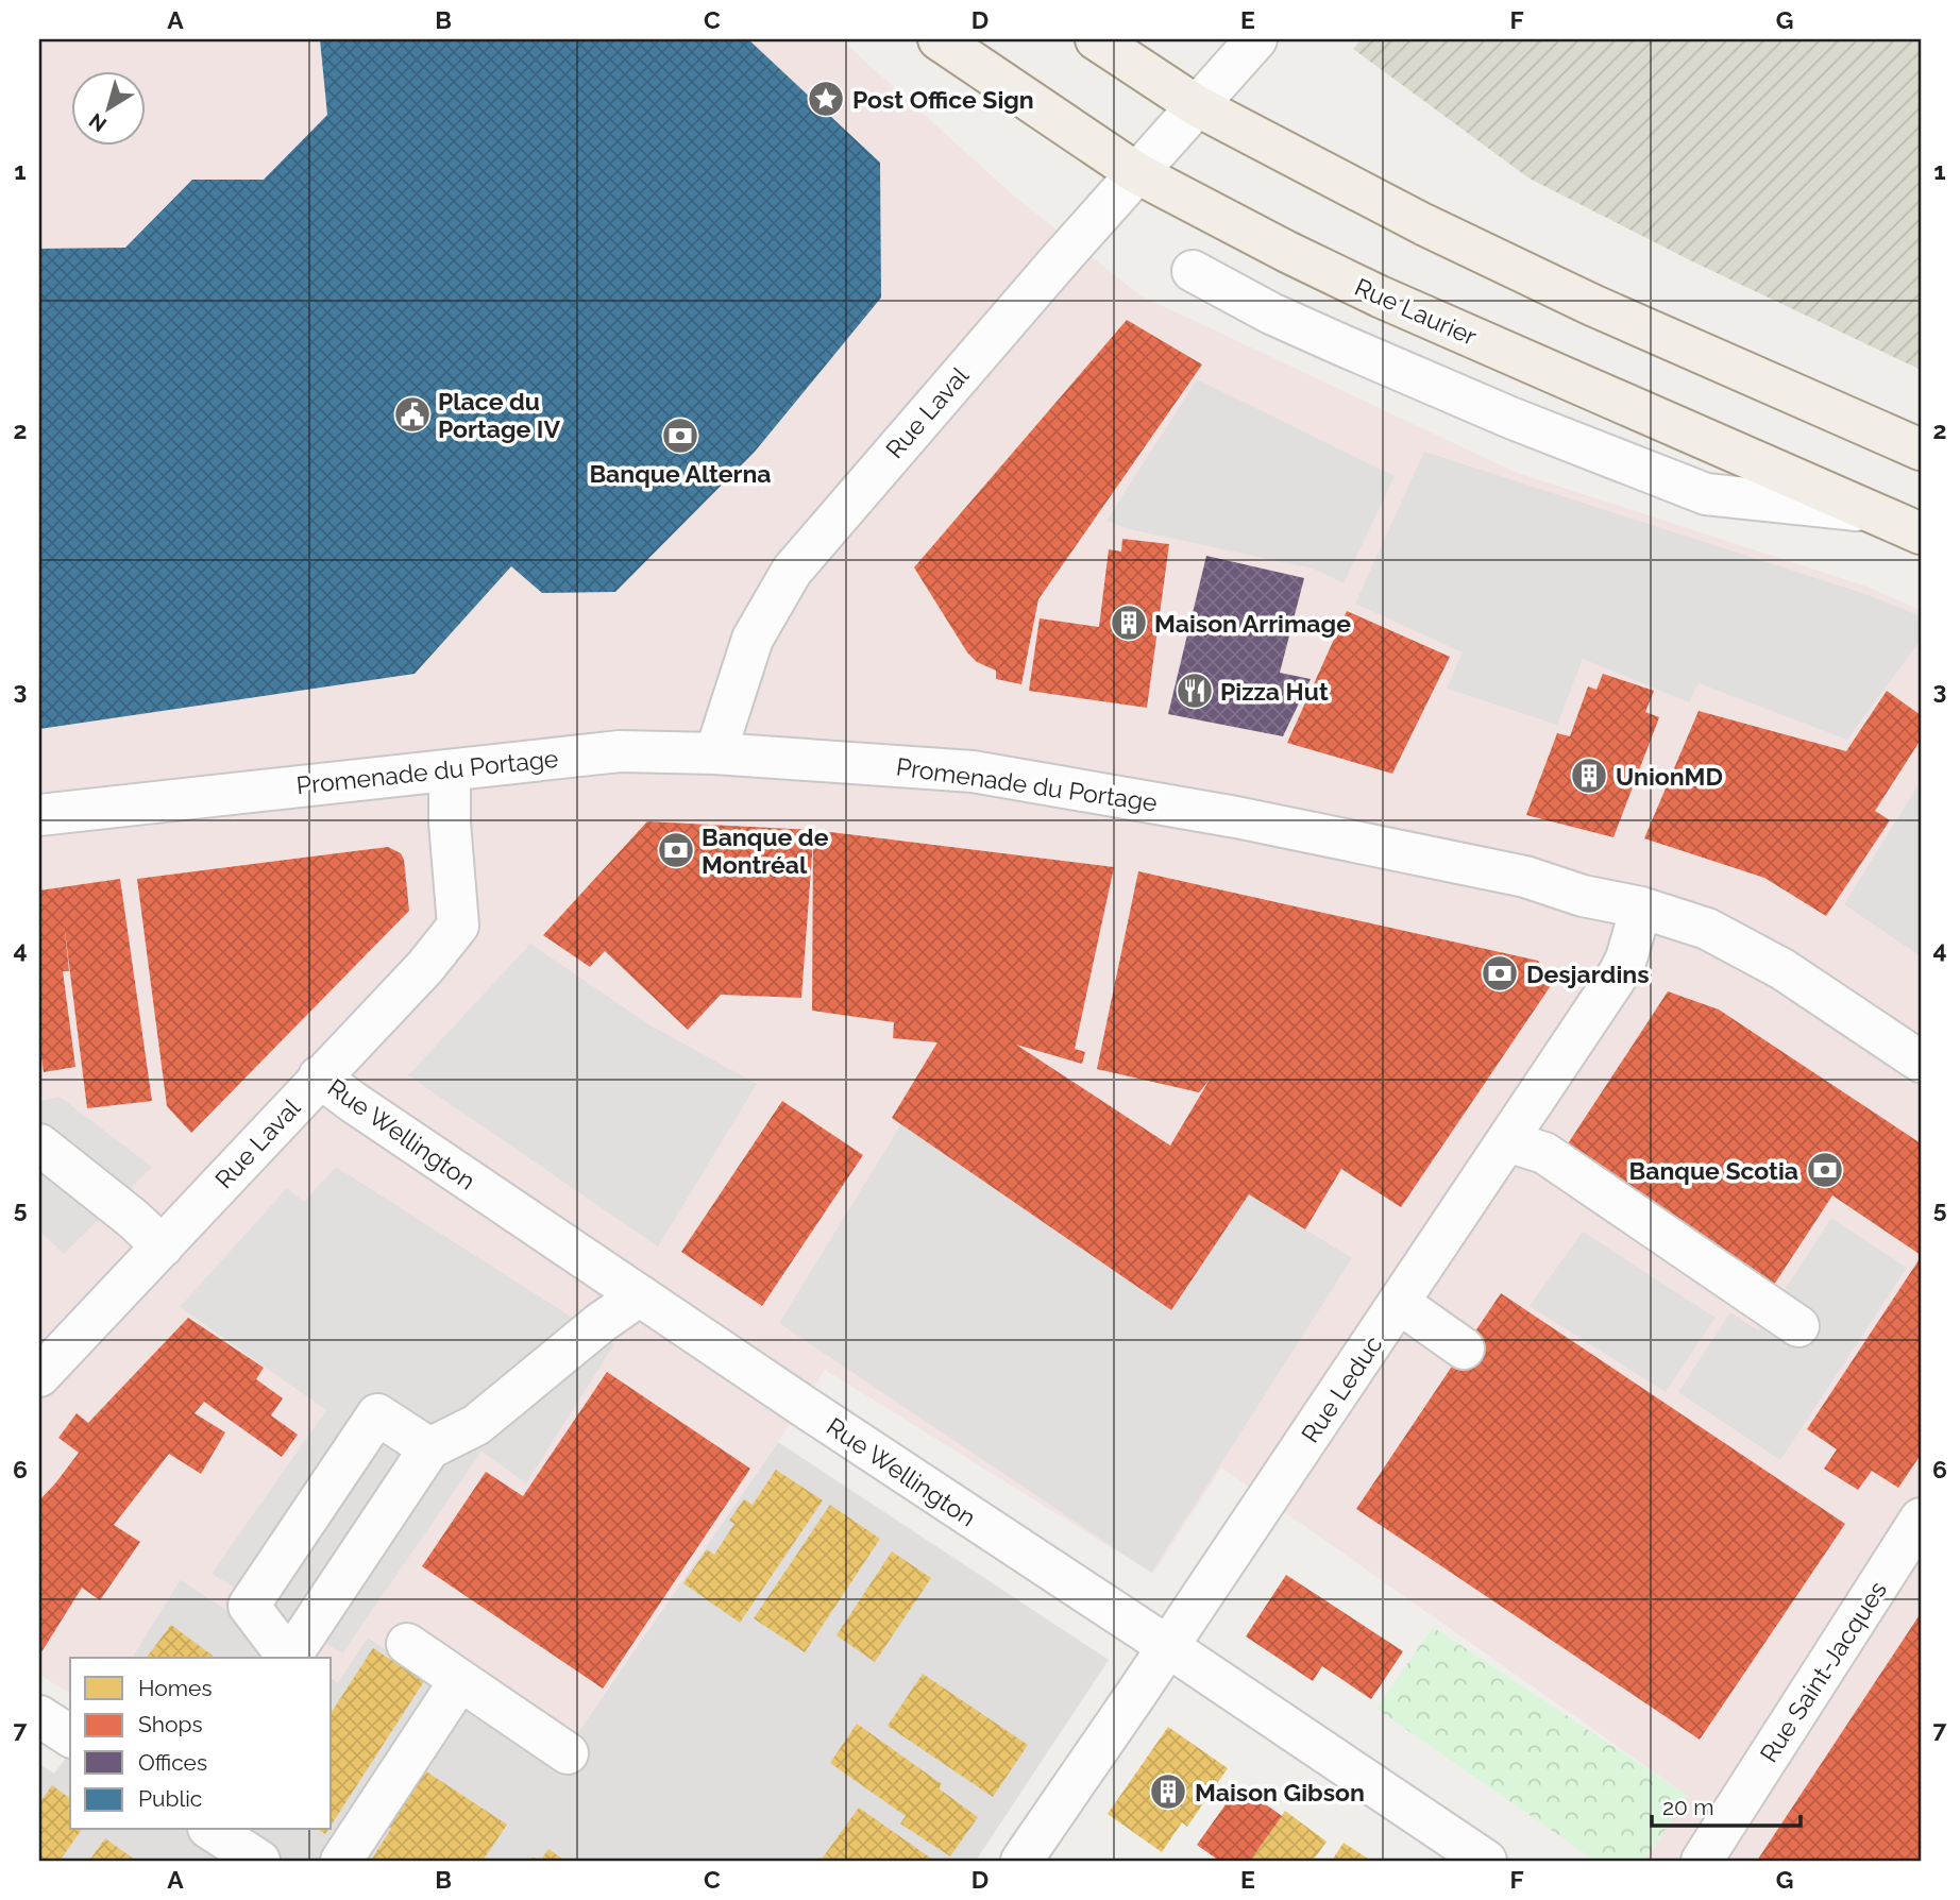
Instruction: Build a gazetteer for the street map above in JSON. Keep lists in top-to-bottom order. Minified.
{"streets":{"main road":["Rue Laurier"],"street":["Rue Laval","Promenade du Portage","Rue Wellington","Rue Leduc","Rue Saint-Jacques"]},"crossings":[["Rue Laurier","Rue Laval"],["Rue Laval","Promenade du Portage"],["Rue Laval","Rue Wellington"],["Promenade du Portage","Rue Leduc"],["Rue Wellington","Rue Leduc"]],"places":{"place":["Post Office Sign"],"public building":["Place du Portage IV"],"bank":["Banque Alterna","Banque de Montréal","Desjardins","Banque Scotia"],"building":["Maison Arrimage","UnionMD","Maison Gibson"],"restaurant":["Pizza Hut"]},"legend":["Homes","Shops","Offices","Public"],"scale_bar":"20 m","north":"bottom left","grid":{"columns":["A","B","C","D","E","F","G"],"rows":["1","2","3","4","5","6","7"]}}
